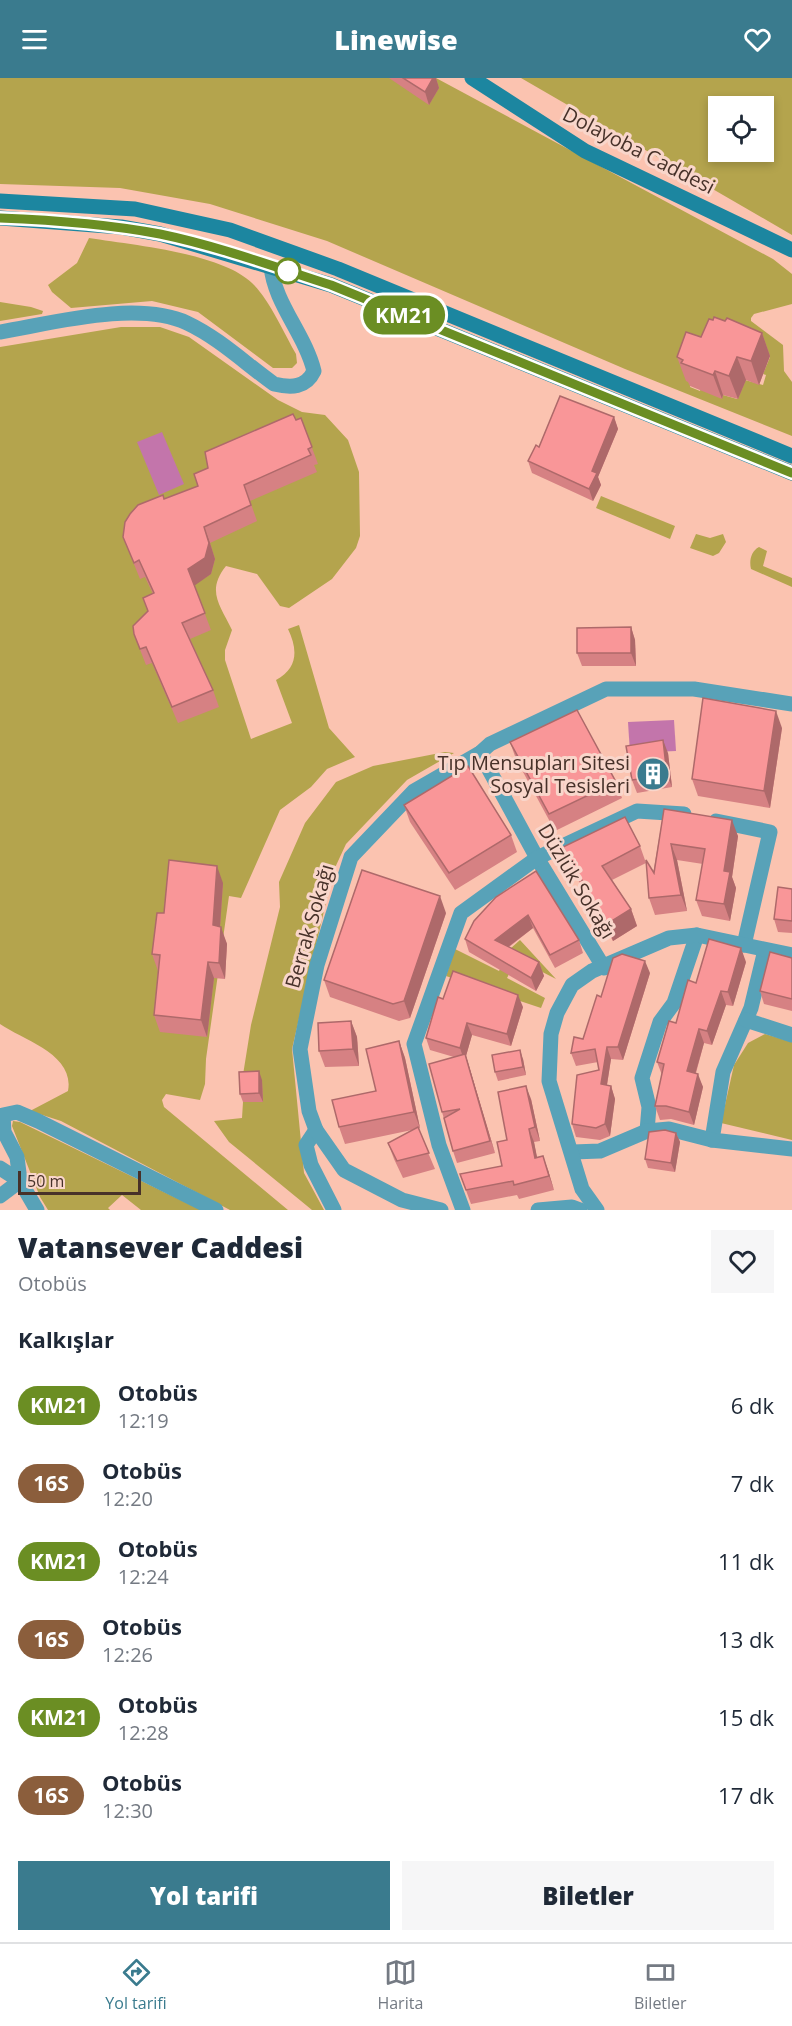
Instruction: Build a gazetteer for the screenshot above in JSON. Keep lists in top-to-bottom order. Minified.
{"streets":{"main road":["Dolayoba Caddesi"],"street":["Düzlük Sokağı","Berrak Sokağı"]},"crossings":[["Düzlük Sokağı","Berrak Sokağı"]],"places":{"building":["Tıp Mensupları Sitesi Sosyal Tesisleri"]},"lines":["bus line KM21"],"scale_bar":"50 m","page":{"header":"Linewise","on_map":"KM21","scale":"50 m","heading":[["Vatansever Caddesi","Otobüs"],"Kalkışlar"],"list":[{"mark":"KM21","name":"Otobüs","note":"12:19","value":"6 dk"},{"mark":"16S","name":"Otobüs","note":"12:20","value":"7 dk"},{"mark":"KM21","name":"Otobüs","note":"12:24","value":"11 dk"},{"mark":"16S","name":"Otobüs","note":"12:26","value":"13 dk"},{"mark":"KM21","name":"Otobüs","note":"12:28","value":"15 dk"},{"mark":"16S","name":"Otobüs","note":"12:30","value":"17 dk"}],"buttons":["Yol tarifi","Biletler"],"tabs":["Yol tarifi","Harita","Biletler"]}}
